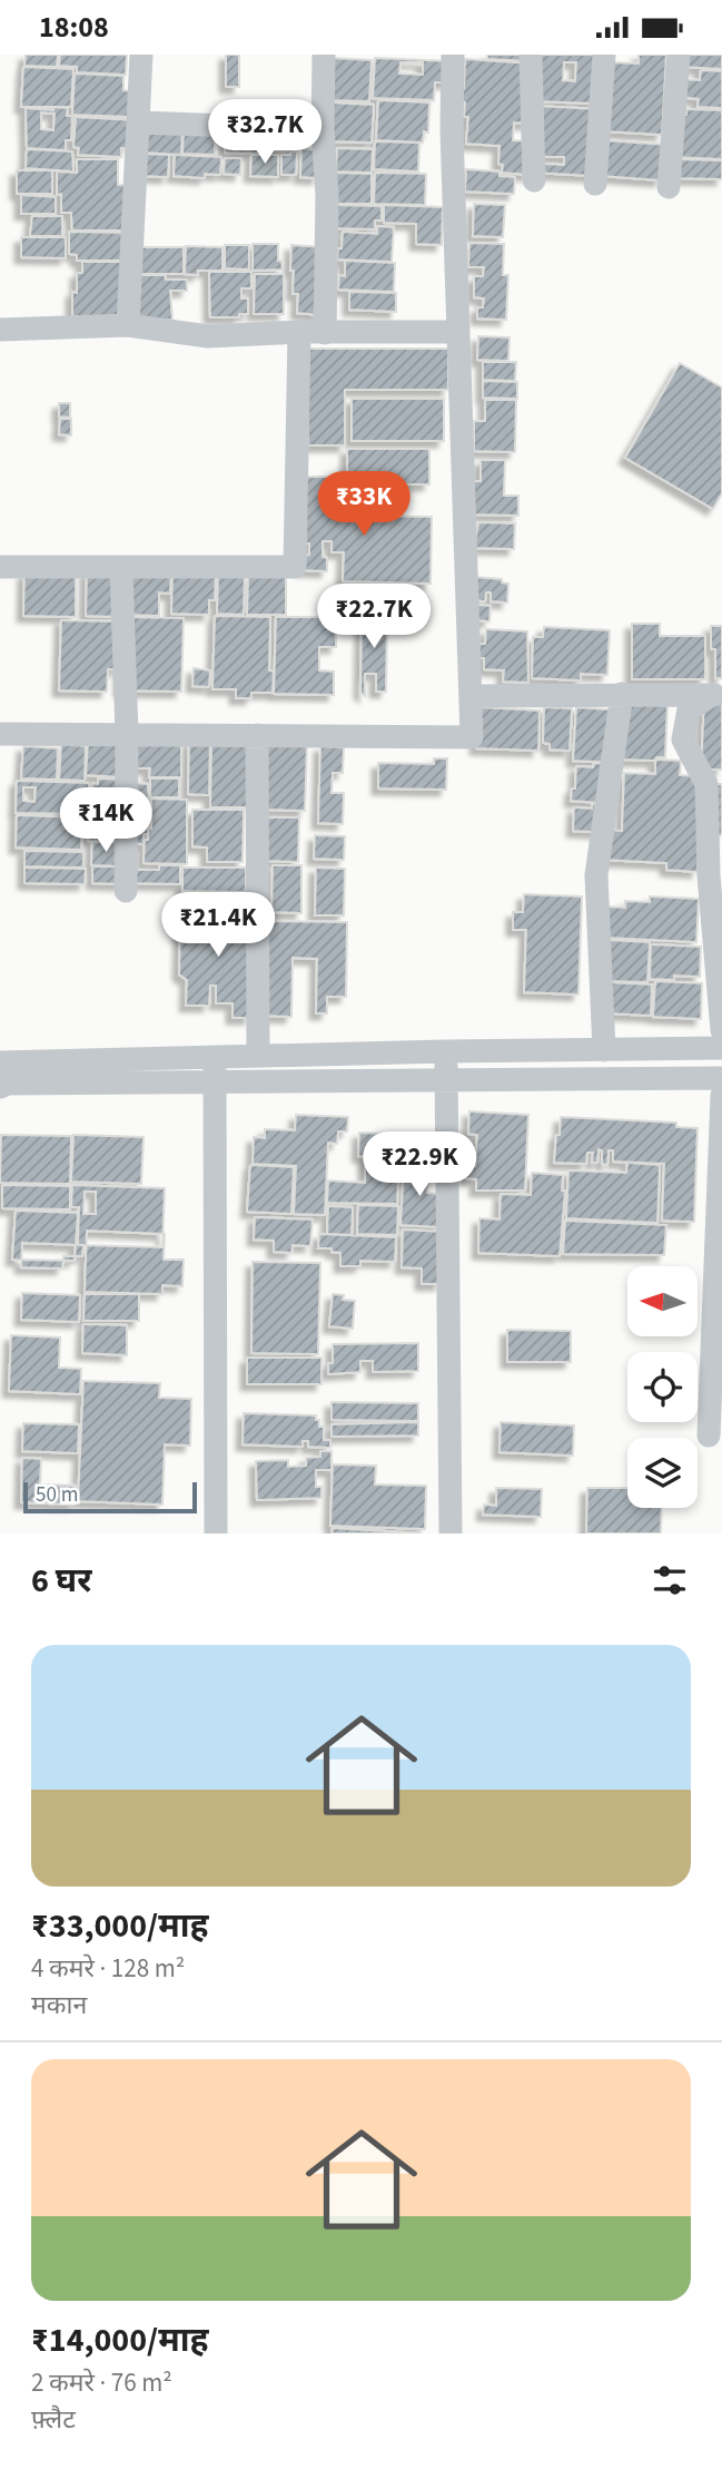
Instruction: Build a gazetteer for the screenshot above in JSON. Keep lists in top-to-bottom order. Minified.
{"scale_bar":"50 m","north":"left","page":{"status":"18:08","price":["₹32.7K","₹33K","₹22.7K","₹14K","₹21.4K","₹22.9K"],"scale":"50 m","heading":"6 घर","list":[{"name":"₹33,000/माह","note":"4 कमरे · 128 m² · मकान"},{"name":"₹14,000/माह","note":"2 कमरे · 76 m² · फ़्लैट"}]}}
